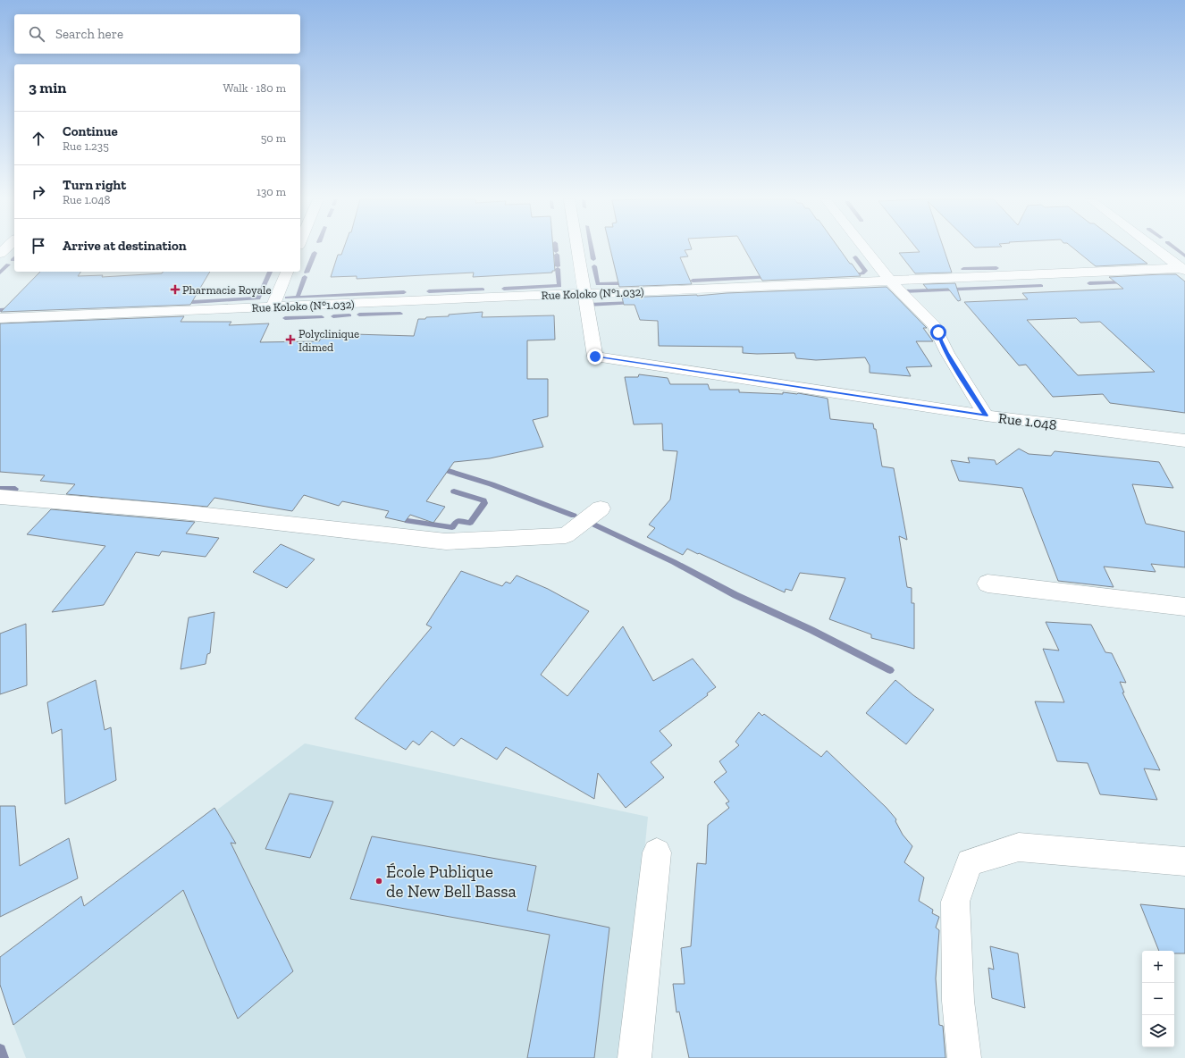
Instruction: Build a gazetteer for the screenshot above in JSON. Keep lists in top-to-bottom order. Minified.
{"streets":{"street":["Rue Koloko (N°1.032)","Rue 1.048"]},"crossings":[["Rue Koloko (N°1.032)","Rue 1.048"]],"places":{"health":["Pharmacie Royale","Polyclinique Idimed"],"other":["École Publique de New Bell Bassa"]},"page":{"search":"Search here","heading":["3 min","Walk · 180 m"],"list":[["Continue","Rue 1.235","50 m"],["Turn right","Rue 1.048","130 m"],"Arrive at destination"],"map_buttons":["+","−"]}}
